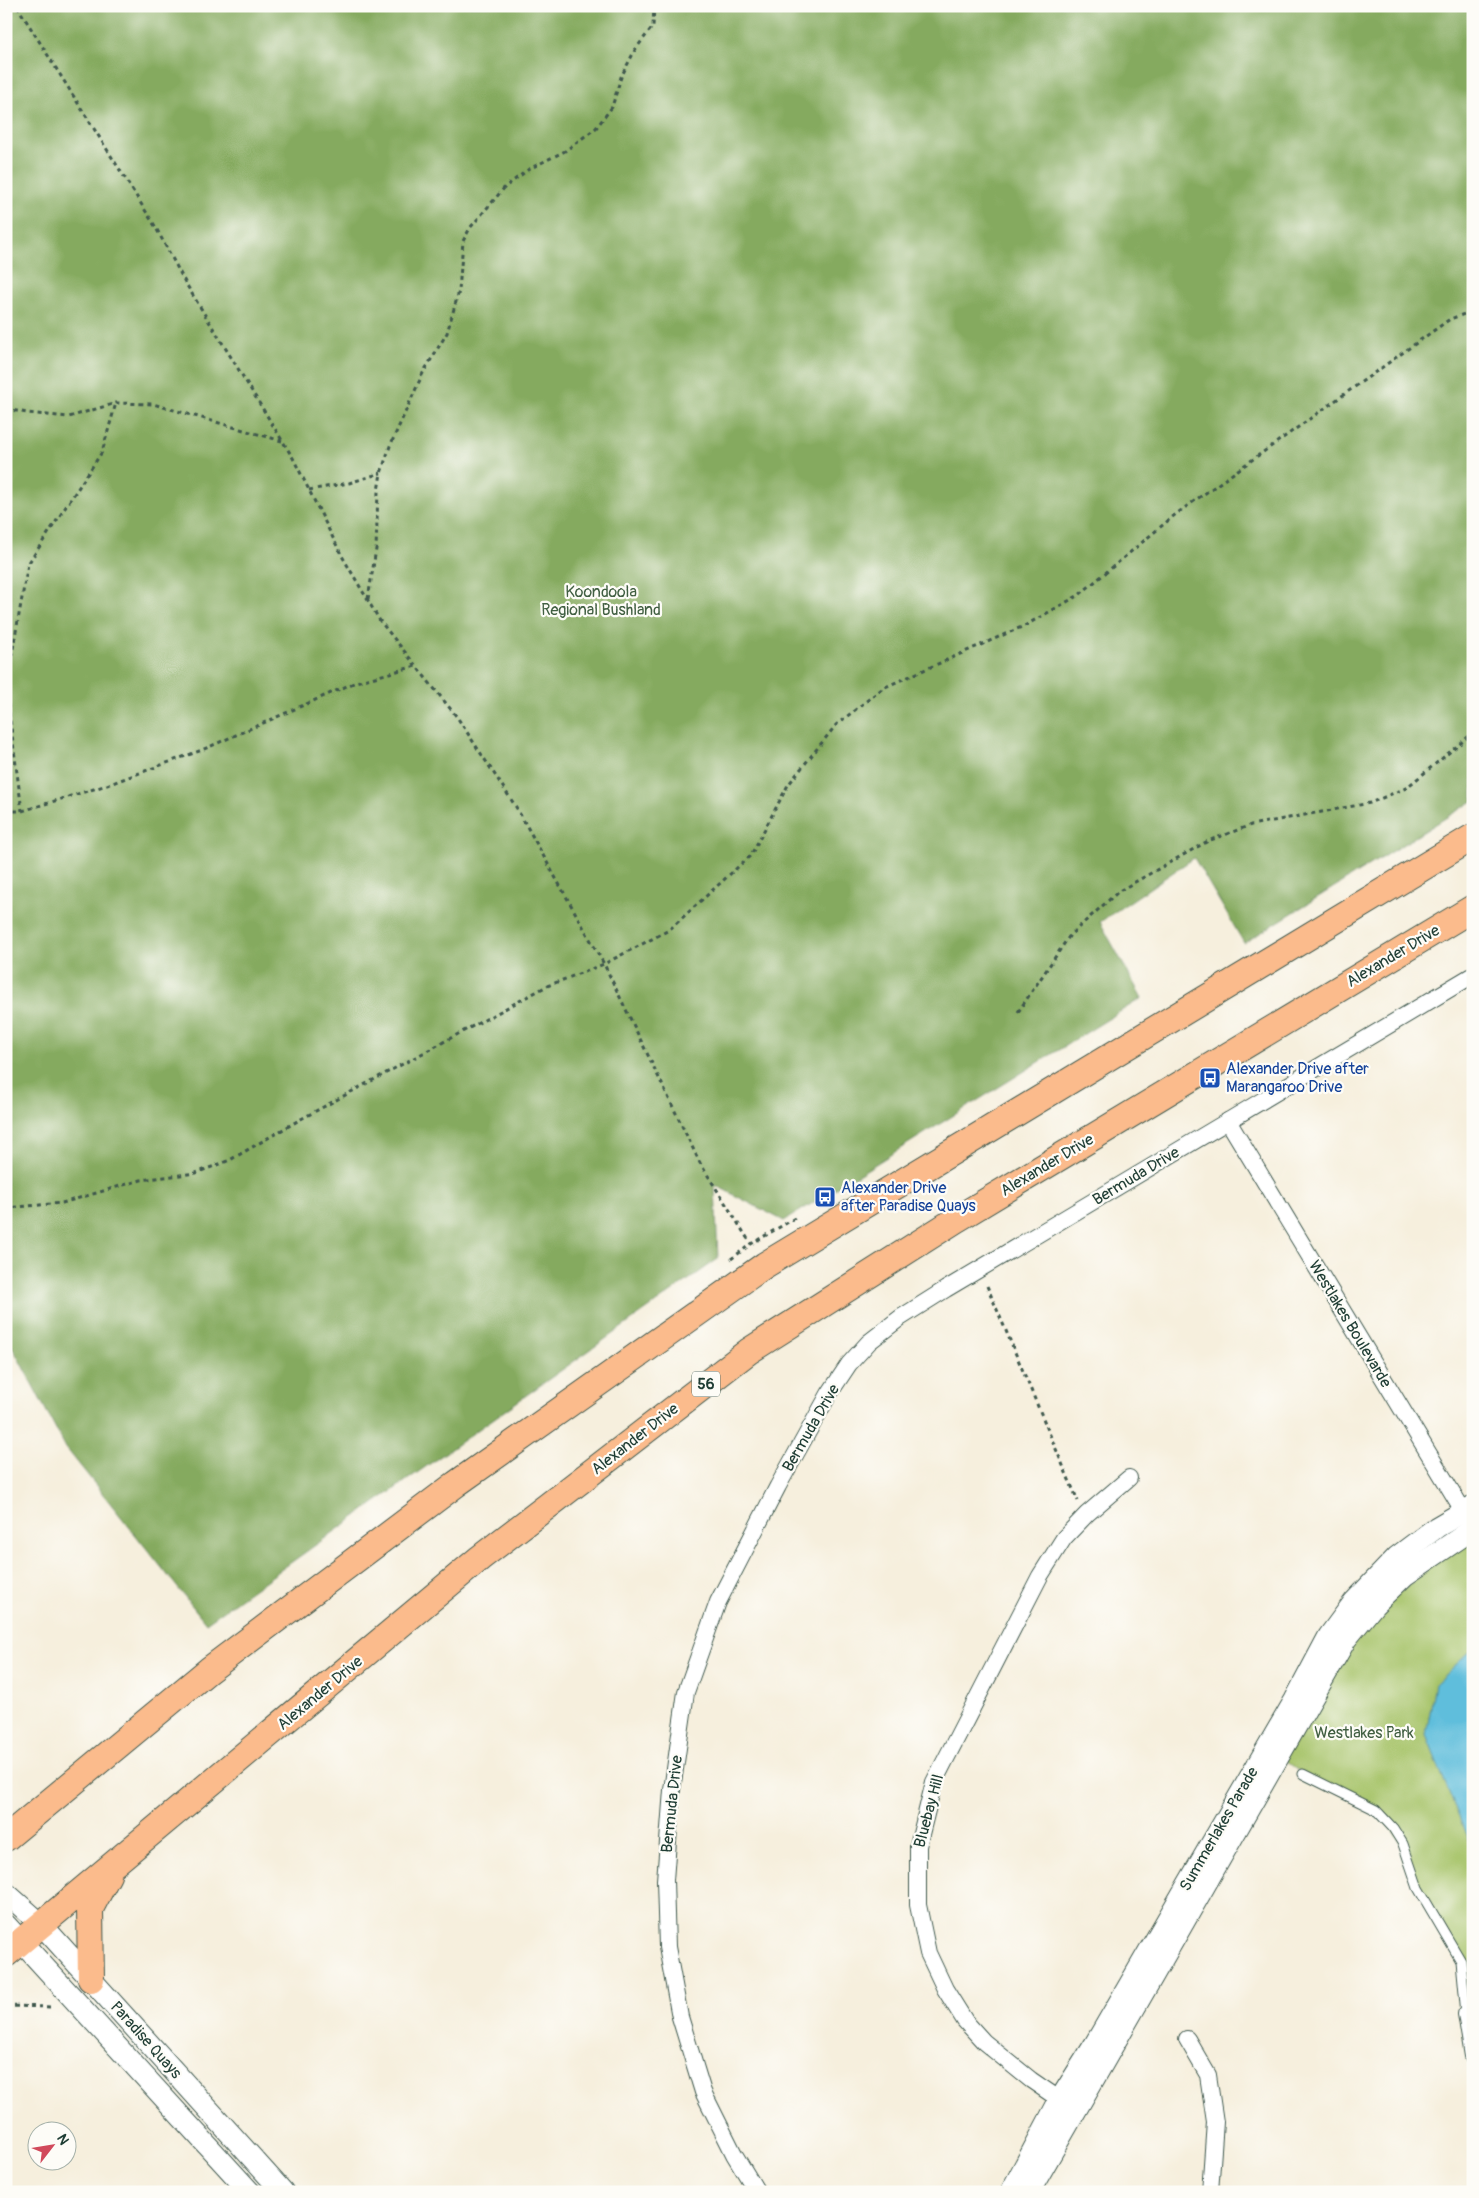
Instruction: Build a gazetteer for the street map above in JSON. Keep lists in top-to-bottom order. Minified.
{"streets":{"main road":["Alexander Drive","56"],"street":["Bermuda Drive","Westlakes Boulevarde","Bluebay Hill","Summerlakes Parade","Paradise Quays"]},"crossings":[["Alexander Drive","Paradise Quays"],["Bermuda Drive","Westlakes Boulevarde"],["Westlakes Boulevarde","Summerlakes Parade"],["Bluebay Hill","Summerlakes Parade"]],"parks":["Koondoola Regional Bushland","Westlakes Park"],"places":{"bus stop":["Alexander Drive after Marangaroo Drive","Alexander Drive after Paradise Quays"]},"north":"top right"}
